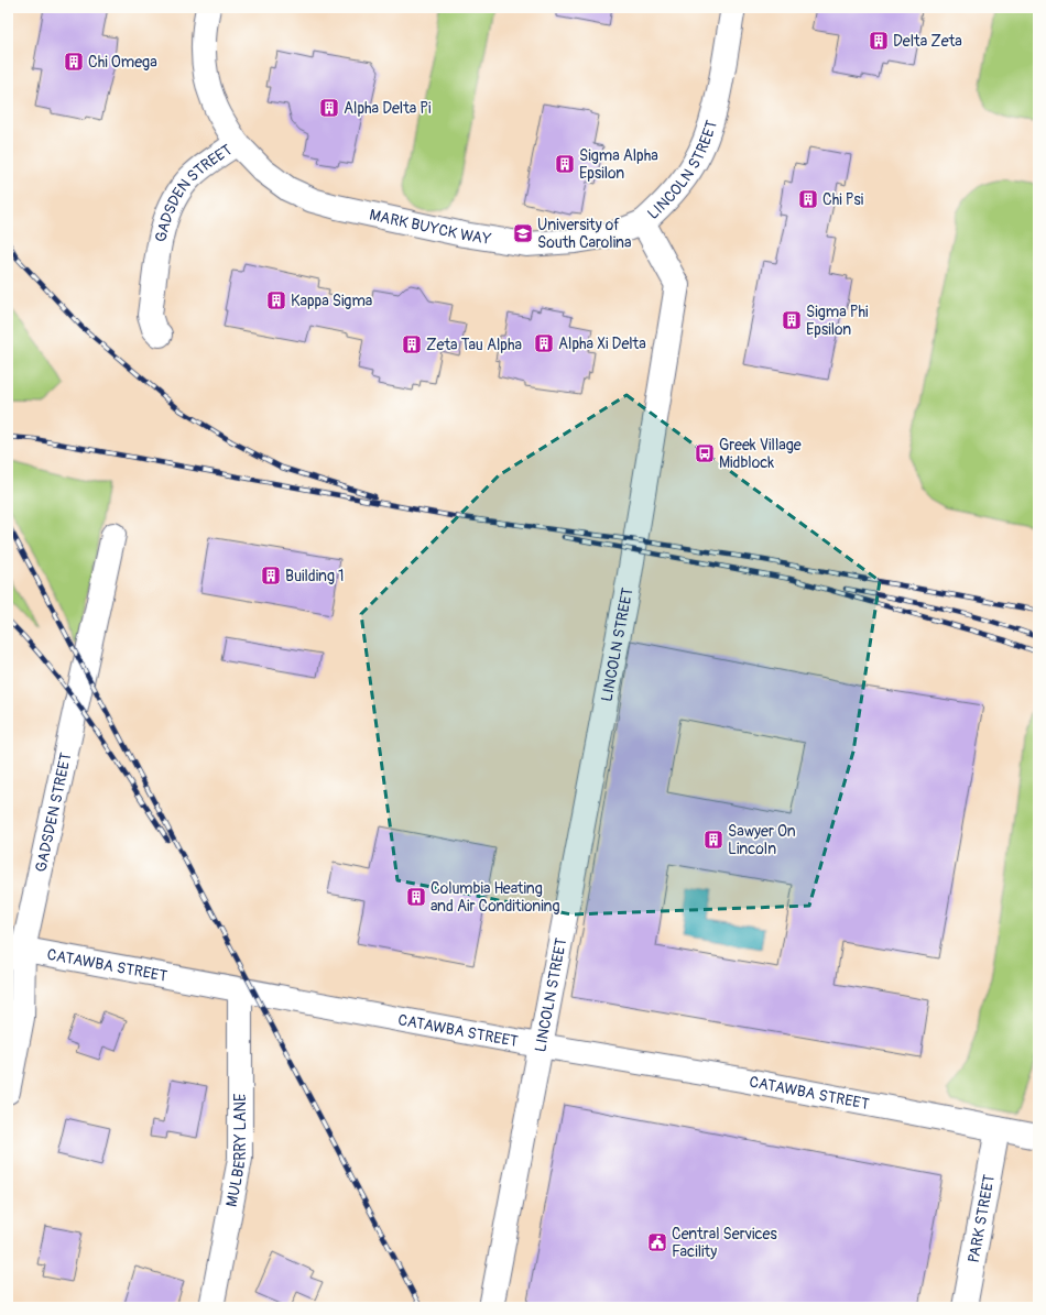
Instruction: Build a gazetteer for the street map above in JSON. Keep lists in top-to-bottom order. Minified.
{"streets":{"street":["LINCOLN STREET","GADSDEN STREET","MARK BUYCK WAY","CATAWBA STREET","MULBERRY LANE","PARK STREET"]},"crossings":[["LINCOLN STREET","MARK BUYCK WAY"],["LINCOLN STREET","CATAWBA STREET"],["GADSDEN STREET","MARK BUYCK WAY"],["GADSDEN STREET","CATAWBA STREET"],["CATAWBA STREET","MULBERRY LANE"],["CATAWBA STREET","PARK STREET"]],"places":{"building":["Delta Zeta","Chi Omega","Alpha Delta Pi","Sigma Alpha Epsilon","Chi Psi","Kappa Sigma","Sigma Phi Epsilon","Alpha Xi Delta","Zeta Tau Alpha","Building 1","Sawyer On Lincoln","Columbia Heating and Air Conditioning"],"school or university":["University of South Carolina"],"bus stop":["Greek Village Midblock"],"public building":["Central Services Facility"]}}
